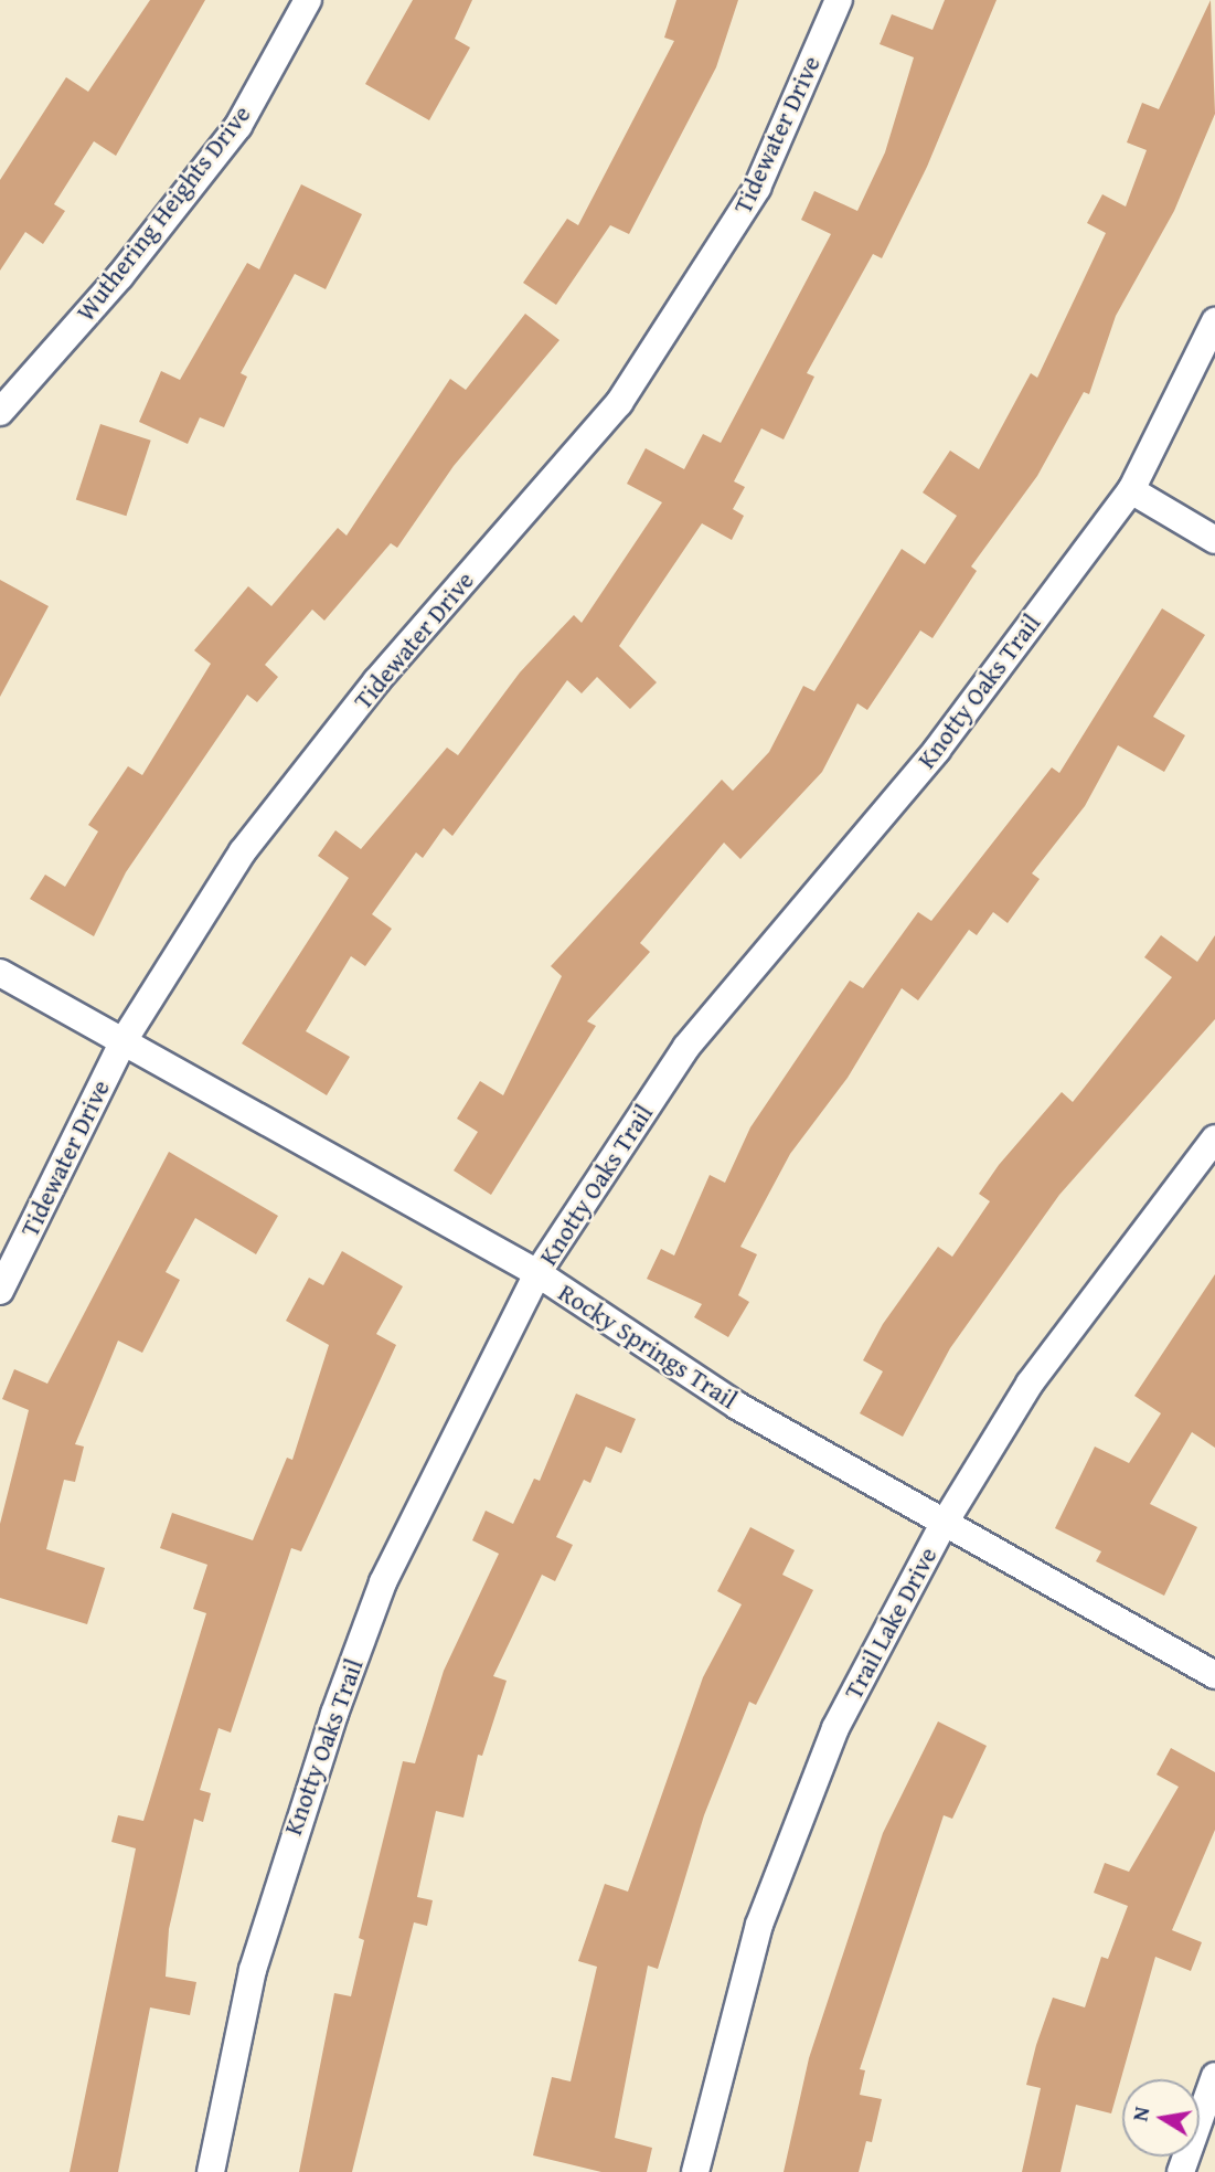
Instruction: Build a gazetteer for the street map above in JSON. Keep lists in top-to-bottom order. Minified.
{"streets":{"street":["Tidewater Drive","Wuthering Heights Drive","Knotty Oaks Trail","Rocky Springs Trail","Trail Lake Drive"]},"crossings":[["Tidewater Drive","Rocky Springs Trail"],["Knotty Oaks Trail","Rocky Springs Trail"],["Rocky Springs Trail","Trail Lake Drive"]],"north":"left"}
